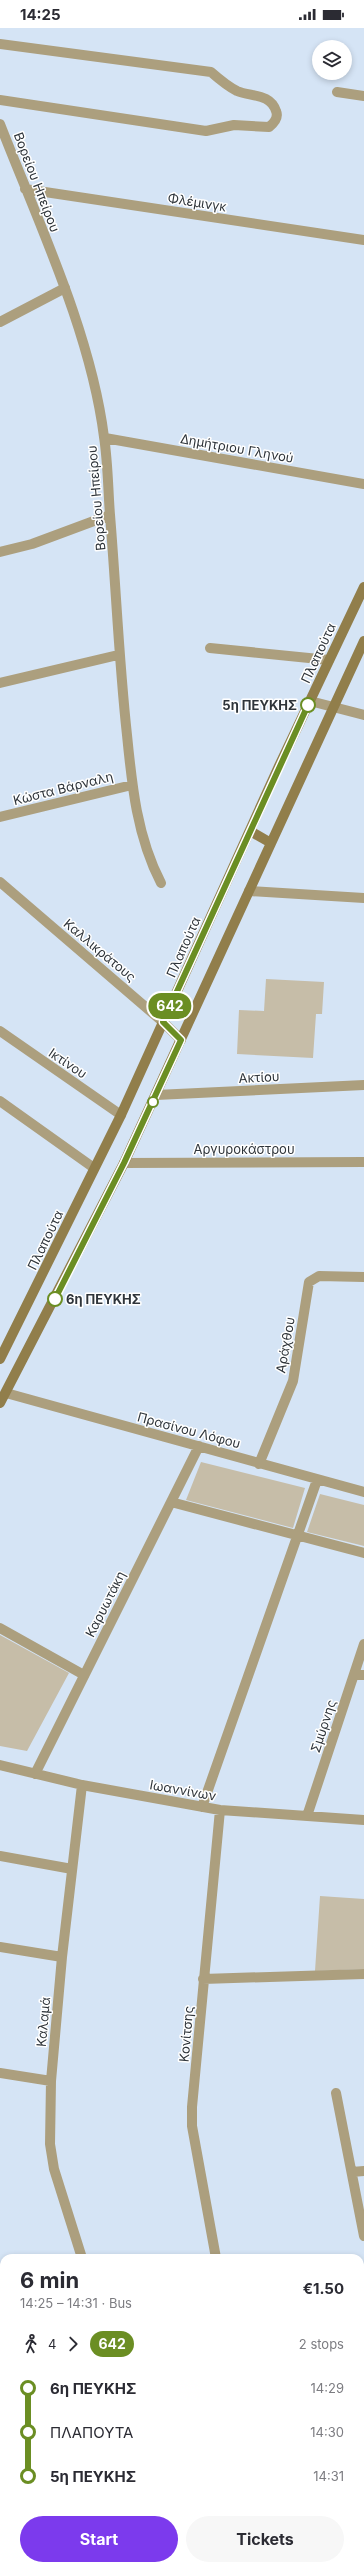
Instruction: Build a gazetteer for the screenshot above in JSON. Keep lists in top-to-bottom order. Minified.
{"streets":{"main road":["Πλαπούτα"],"street":["Βορείου Ηπείρου","Φλέμινγκ","Δημήτριου Γληνού","Κώστα Βάρναλη","Καλλικράτους","Ικτίνου","Ακτίου","Αργυροκάστρου","Αράχθου","Πρασίνου Λόφου","Καρυωτάκη","Σμύρνης","Ιωαννίνων","Καλαμά","Κονίτσης"]},"crossings":[["Βορείου Ηπείρου","Φλέμινγκ"],["Βορείου Ηπείρου","Δημήτριου Γληνού"],["Βορείου Ηπείρου","Κώστα Βάρναλη"],["Πλαπούτα","Καλλικράτους"],["Πλαπούτα","Ικτίνου"],["Αράχθου","Πρασίνου Λόφου"],["Πρασίνου Λόφου","Καρυωτάκη"],["Καρυωτάκη","Ιωαννίνων"],["Σμύρνης","Ιωαννίνων"],["Ιωαννίνων","Καλαμά"],["Ιωαννίνων","Κονίτσης"]],"places":["5η ΠΕΥΚΗΣ","6η ΠΕΥΚΗΣ"],"lines":["bus line 642"],"page":{"status":"14:25","on_map":"642","heading":["6 min","14:25 – 14:31 · Bus","€1.50"],"legs":["4","642","2 stops"],"list":[{"name":"6η ΠΕΥΚΗΣ","value":"14:29"},{"name":"ΠΛΑΠΟΥΤΑ","value":"14:30"},{"name":"5η ΠΕΥΚΗΣ","value":"14:31"}],"buttons":["Start","Tickets"]}}
